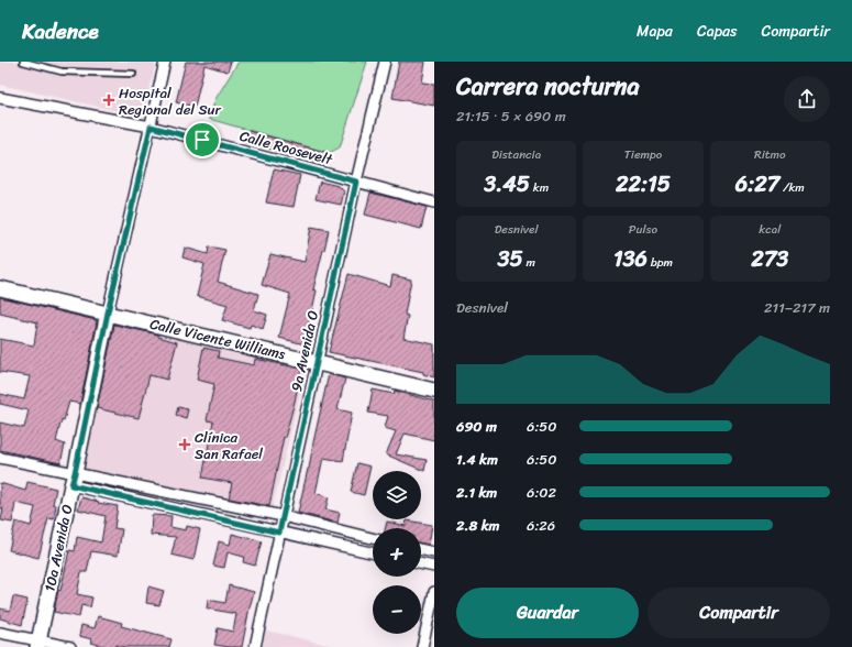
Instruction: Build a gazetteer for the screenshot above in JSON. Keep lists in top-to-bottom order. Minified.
{"streets":{"main road":["Calle Vicente Williams","10a Avenida O"],"street":["Calle Roosevelt","9a Avenida O"]},"crossings":[["Calle Roosevelt","9a Avenida O"],["Calle Roosevelt","10a Avenida O"],["Calle Vicente Williams","9a Avenida O"],["Calle Vicente Williams","10a Avenida O"]],"places":{"health":["Hospital Regional del Sur","Clínica San Rafael"]},"page":{"header":"Kadence","nav":["Mapa","Capas","Compartir"],"heading":["Carrera nocturna","21:15 · 5 × 690 m"],"stats":[["Distancia","3.45 km"],["Tiempo","22:15"],["Ritmo","6:27 /km"],["Desnivel","35 m"],["Pulso","136 bpm"],["kcal","273"]],"chart":["Desnivel","211–217 m"],"list":[{"name":"690 m","note":"6:50"},{"name":"1.4 km","note":"6:50"},{"name":"2.1 km","note":"6:02"},{"name":"2.8 km","note":"6:26"}],"map_buttons":["+","−"],"buttons":["Guardar","Compartir"]}}
